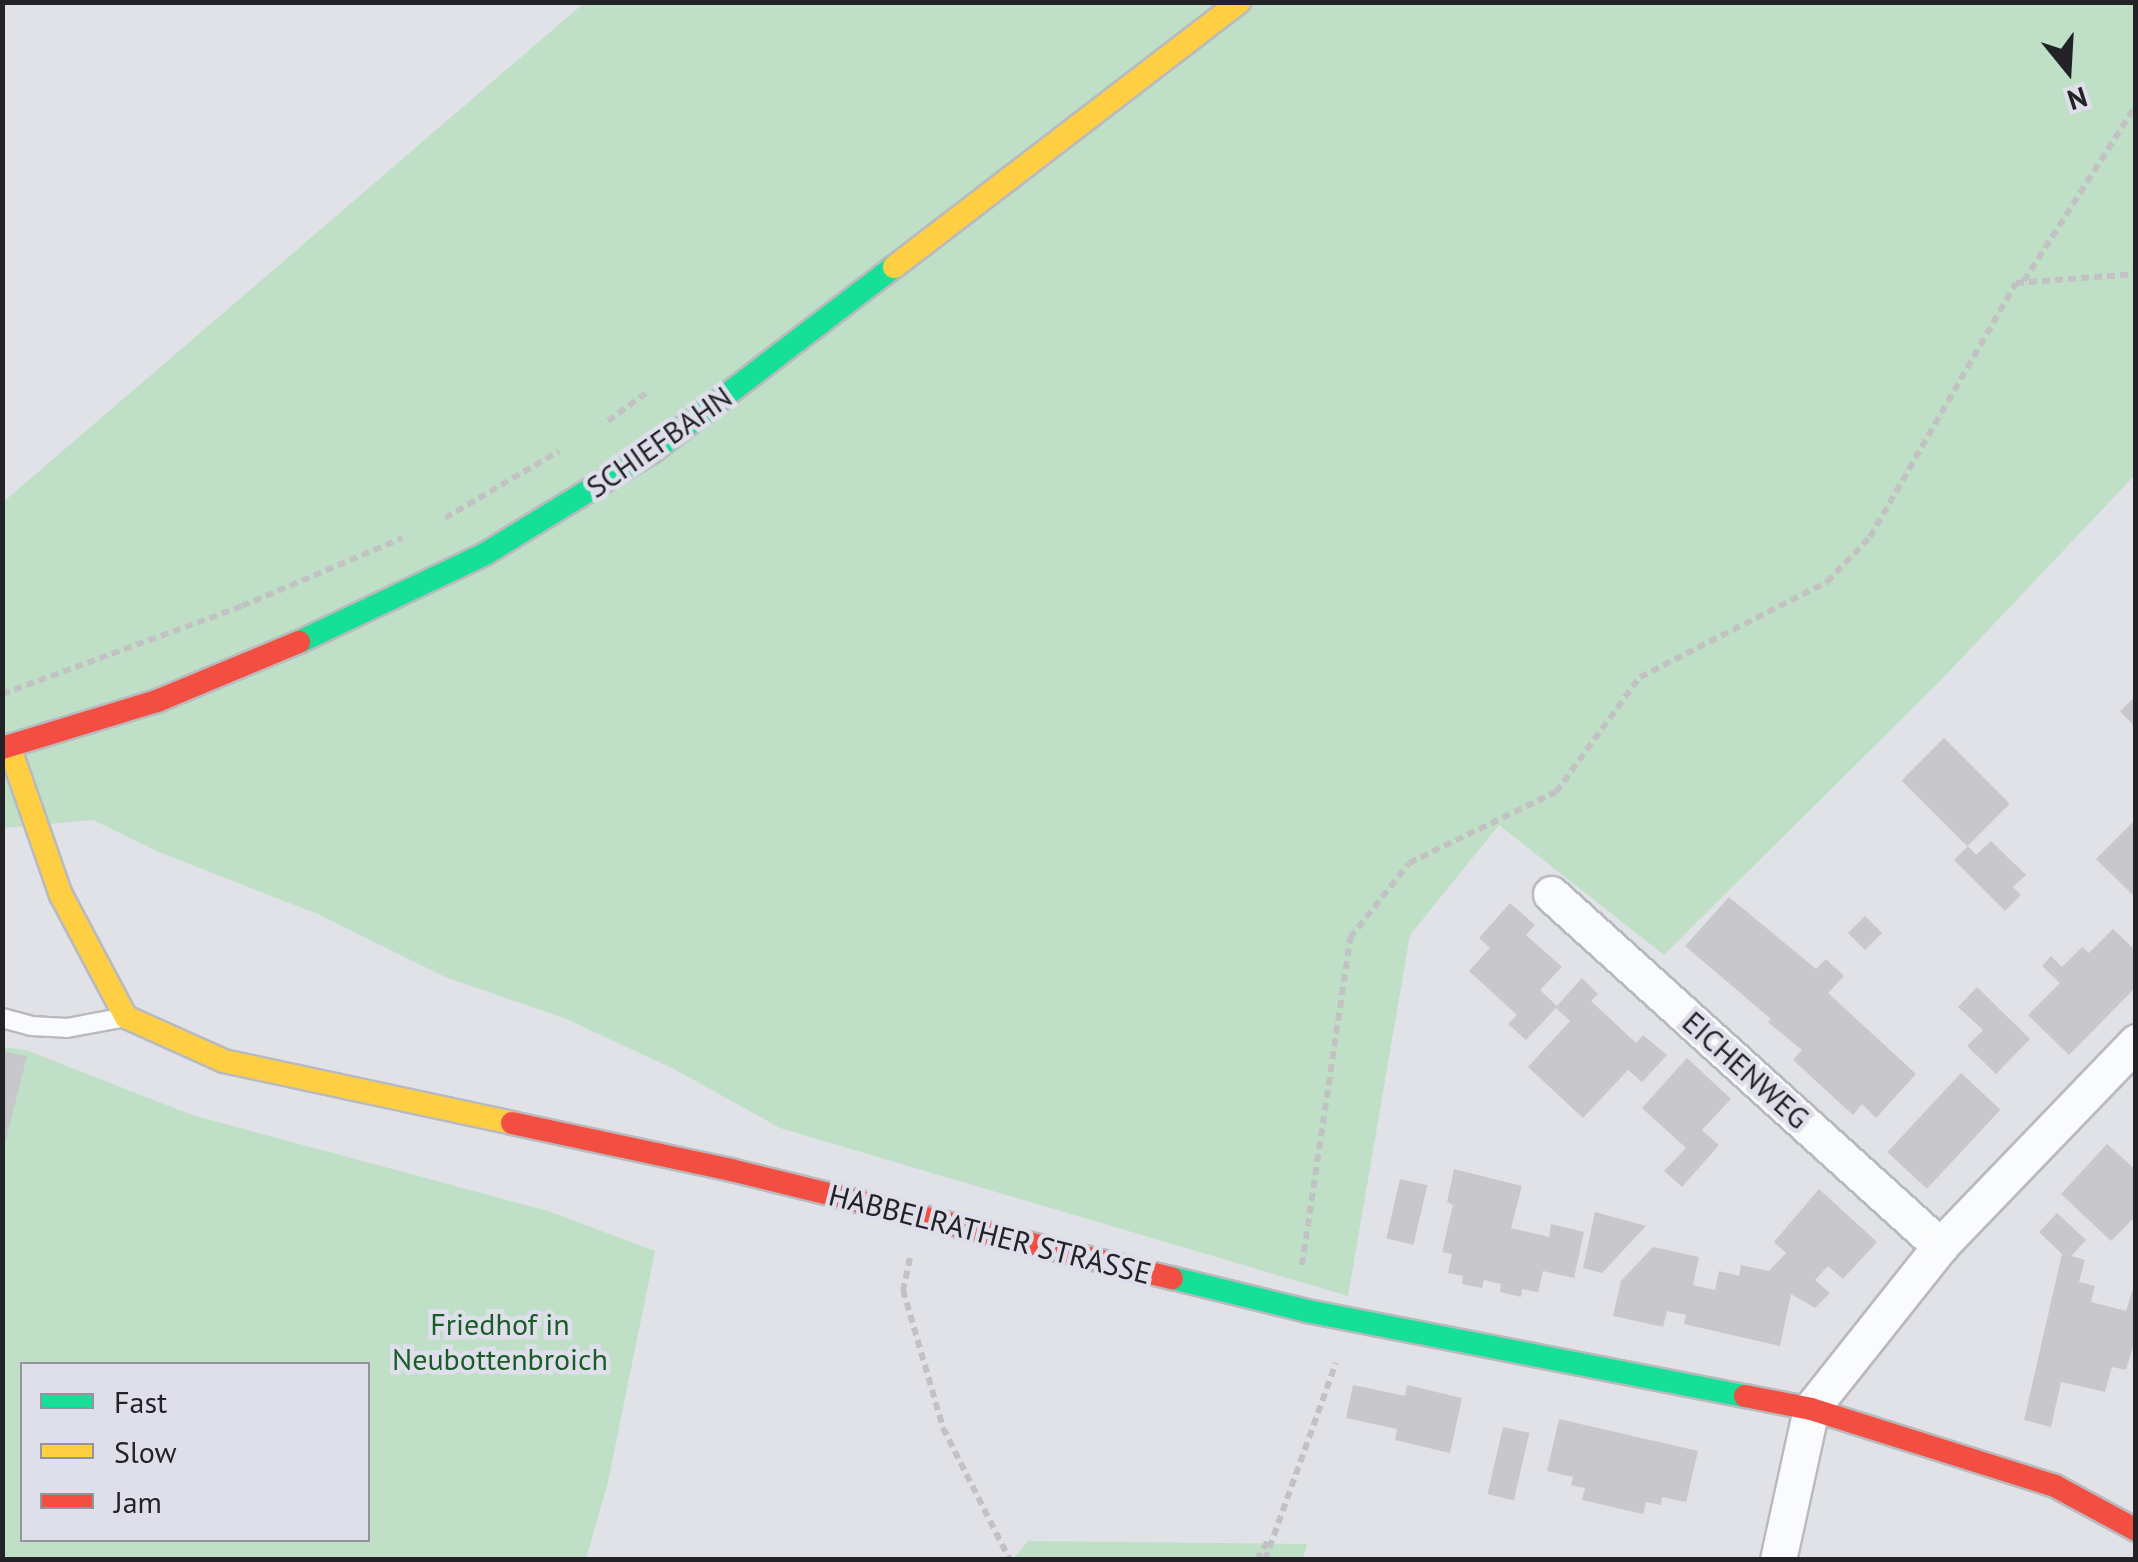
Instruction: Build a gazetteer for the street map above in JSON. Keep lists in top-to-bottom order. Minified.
{"streets":{"street":["SCHIEFBAHN","EICHENWEG","HABBELRATHER STRASSE"]},"parks":["Friedhof in Neubottenbroich"],"legend":["Fast","Slow","Jam"],"north":"bottom"}
